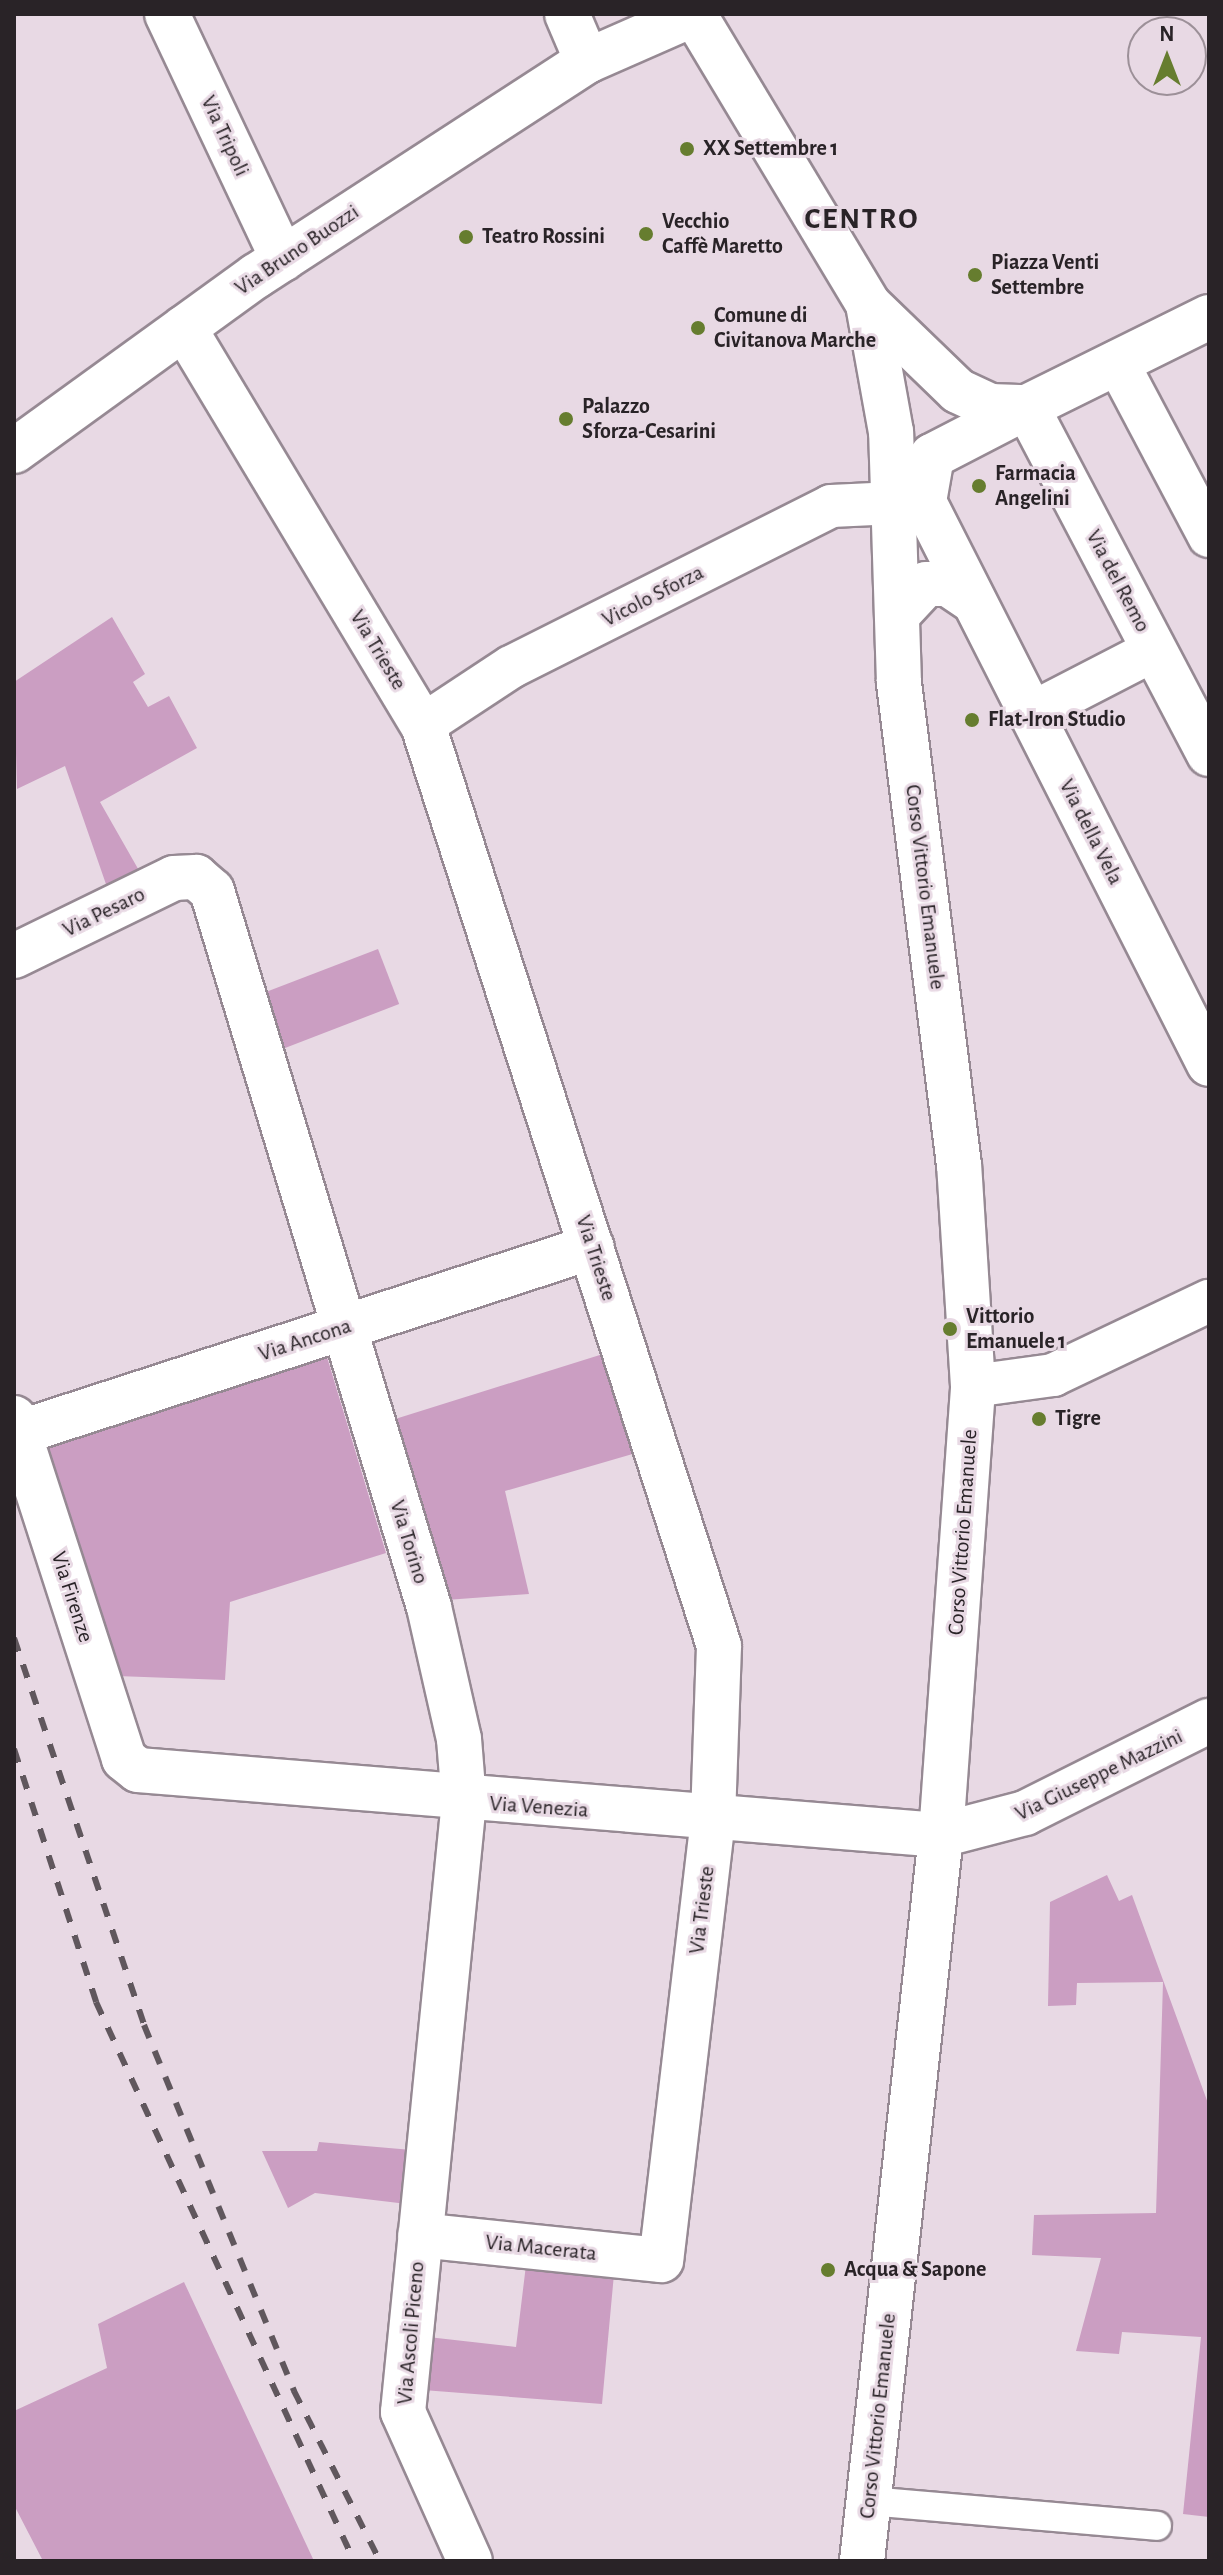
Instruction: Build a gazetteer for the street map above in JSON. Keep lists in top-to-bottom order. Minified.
{"streets":{"street":["Via Tripoli","Via Bruno Buozzi","Via del Remo","Vicolo Sforza","Via Trieste","Via della Vela","Corso Vittorio Emanuele","Via Pesaro","Via Ancona","Via Torino","Via Firenze","Via Giuseppe Mazzini","Via Venezia","Via Macerata","Via Ascoli Piceno"]},"crossings":[["Via Tripoli","Via Bruno Buozzi"],["Via Bruno Buozzi","Via Trieste"],["Vicolo Sforza","Via Trieste"],["Vicolo Sforza","Via della Vela"],["Vicolo Sforza","Corso Vittorio Emanuele"],["Via Trieste","Via Ancona"],["Via Trieste","Via Venezia"],["Via Trieste","Via Macerata"],["Via della Vela","Corso Vittorio Emanuele"],["Corso Vittorio Emanuele","Via Giuseppe Mazzini"],["Corso Vittorio Emanuele","Via Venezia"],["Via Pesaro","Via Torino"],["Via Ancona","Via Torino"],["Via Ancona","Via Firenze"],["Via Torino","Via Venezia"],["Via Torino","Via Macerata"],["Via Torino","Via Ascoli Piceno"],["Via Firenze","Via Venezia"],["Via Giuseppe Mazzini","Via Venezia"],["Via Macerata","Via Ascoli Piceno"]],"districts":["CENTRO"],"places":["XX Settembre 1","Vecchio Caffè Maretto","Teatro Rossini","Piazza Venti Settembre","Comune di Civitanova Marche","Palazzo Sforza-Cesarini","Farmacia Angelini","Flat-Iron Studio","Vittorio Emanuele 1","Tigre","Acqua & Sapone"],"north":"top"}
